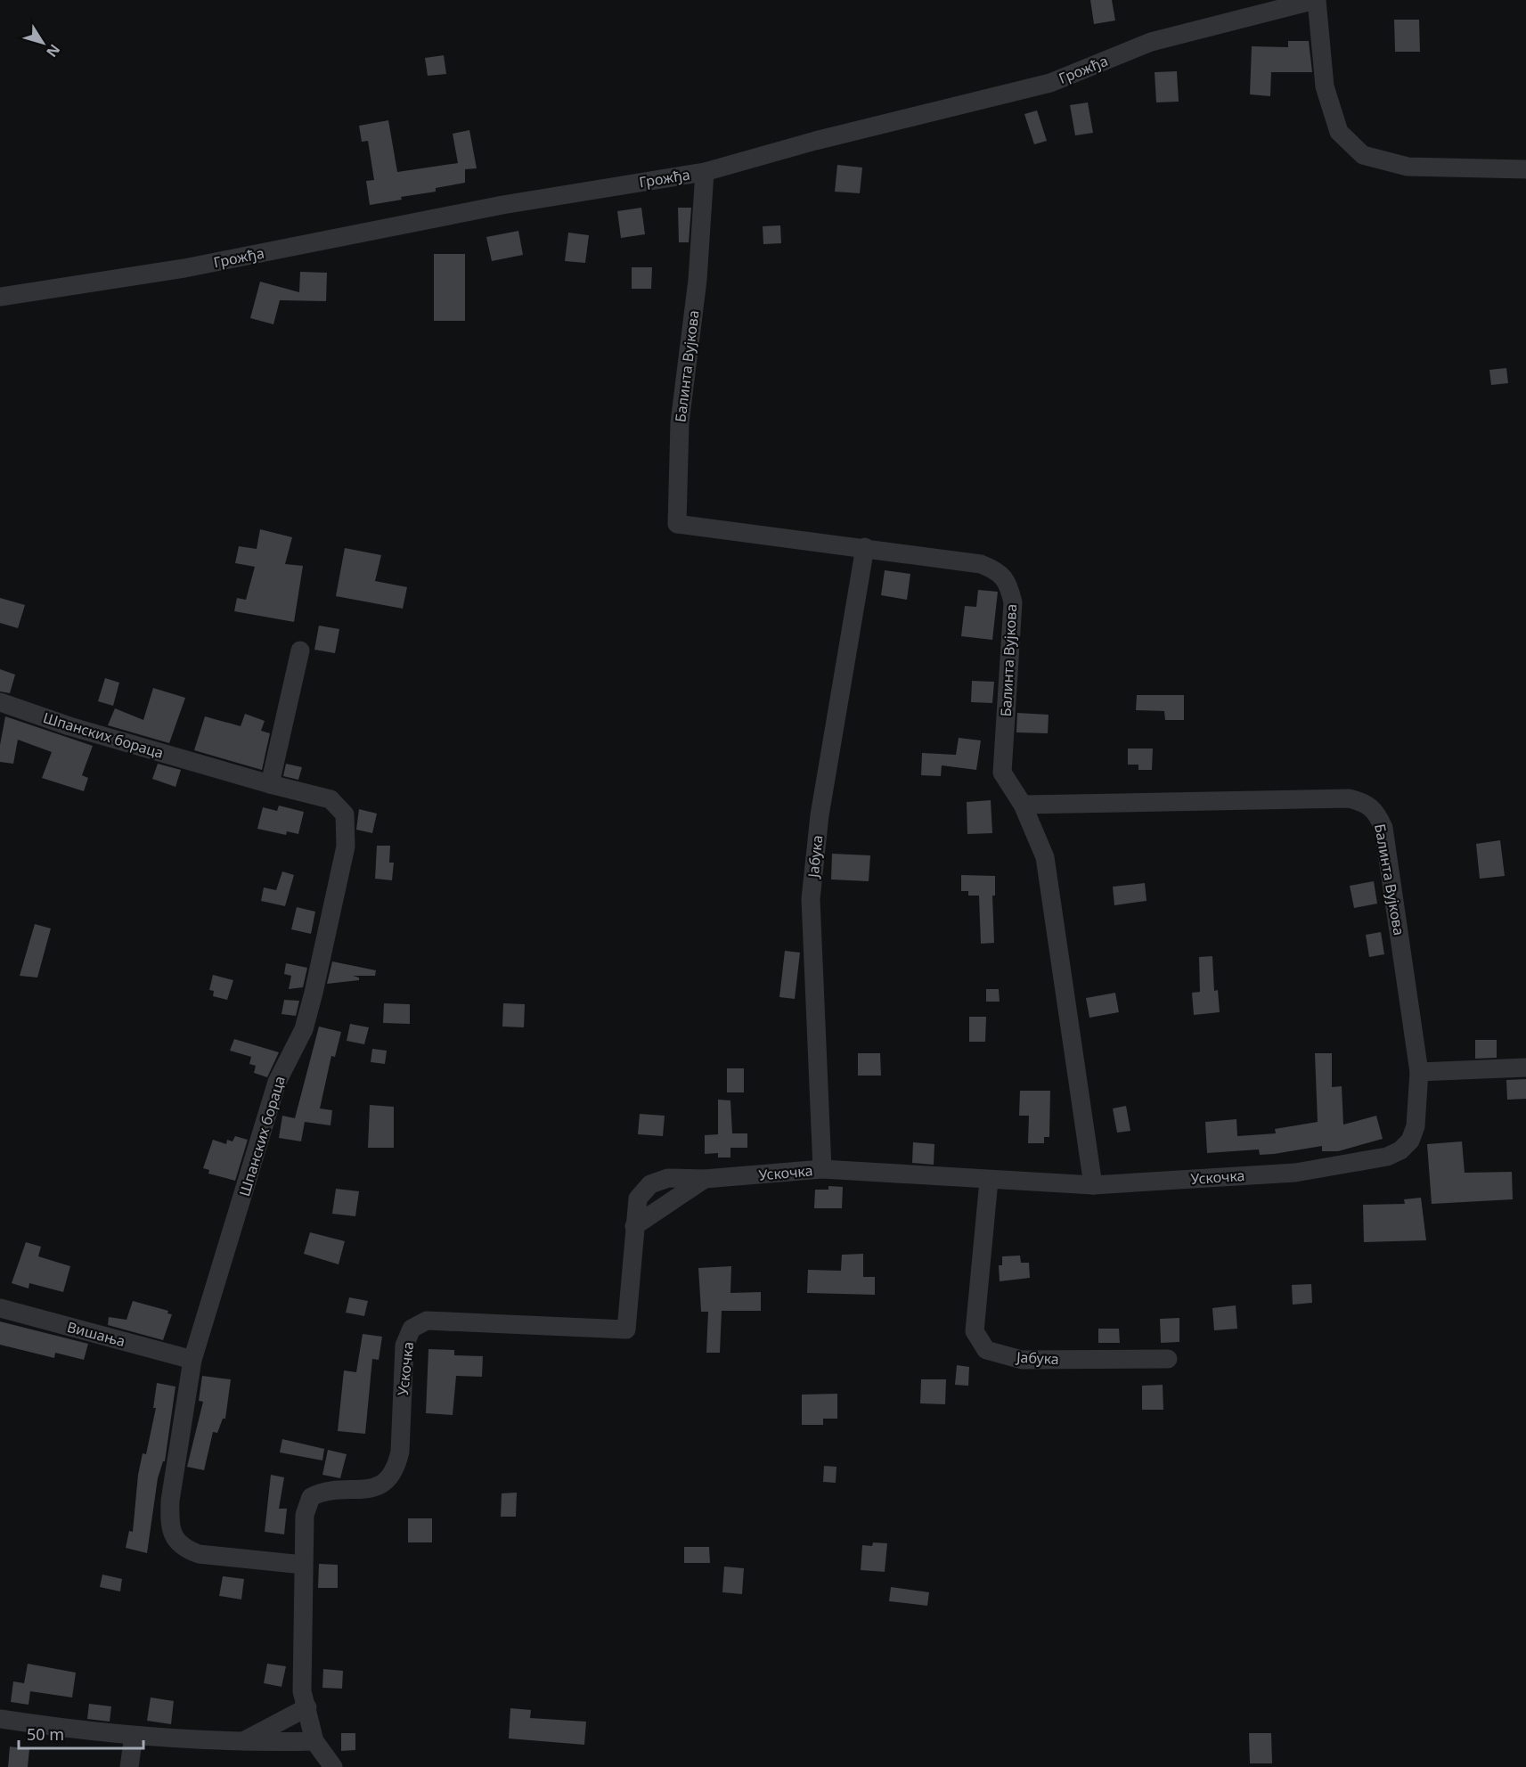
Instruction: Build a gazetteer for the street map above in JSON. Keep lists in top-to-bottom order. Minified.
{"streets":{"street":["Грожђа","Балинта Вујкова","Шпанских бораца","Јабука","Ускочка","Вишања"]},"crossings":[["Грожђа","Балинта Вујкова"],["Балинта Вујкова","Јабука"],["Балинта Вујкова","Ускочка"],["Шпанских бораца","Ускочка"],["Шпанских бораца","Вишања"],["Јабука","Ускочка"]],"scale_bar":"50 m","north":"bottom right"}
